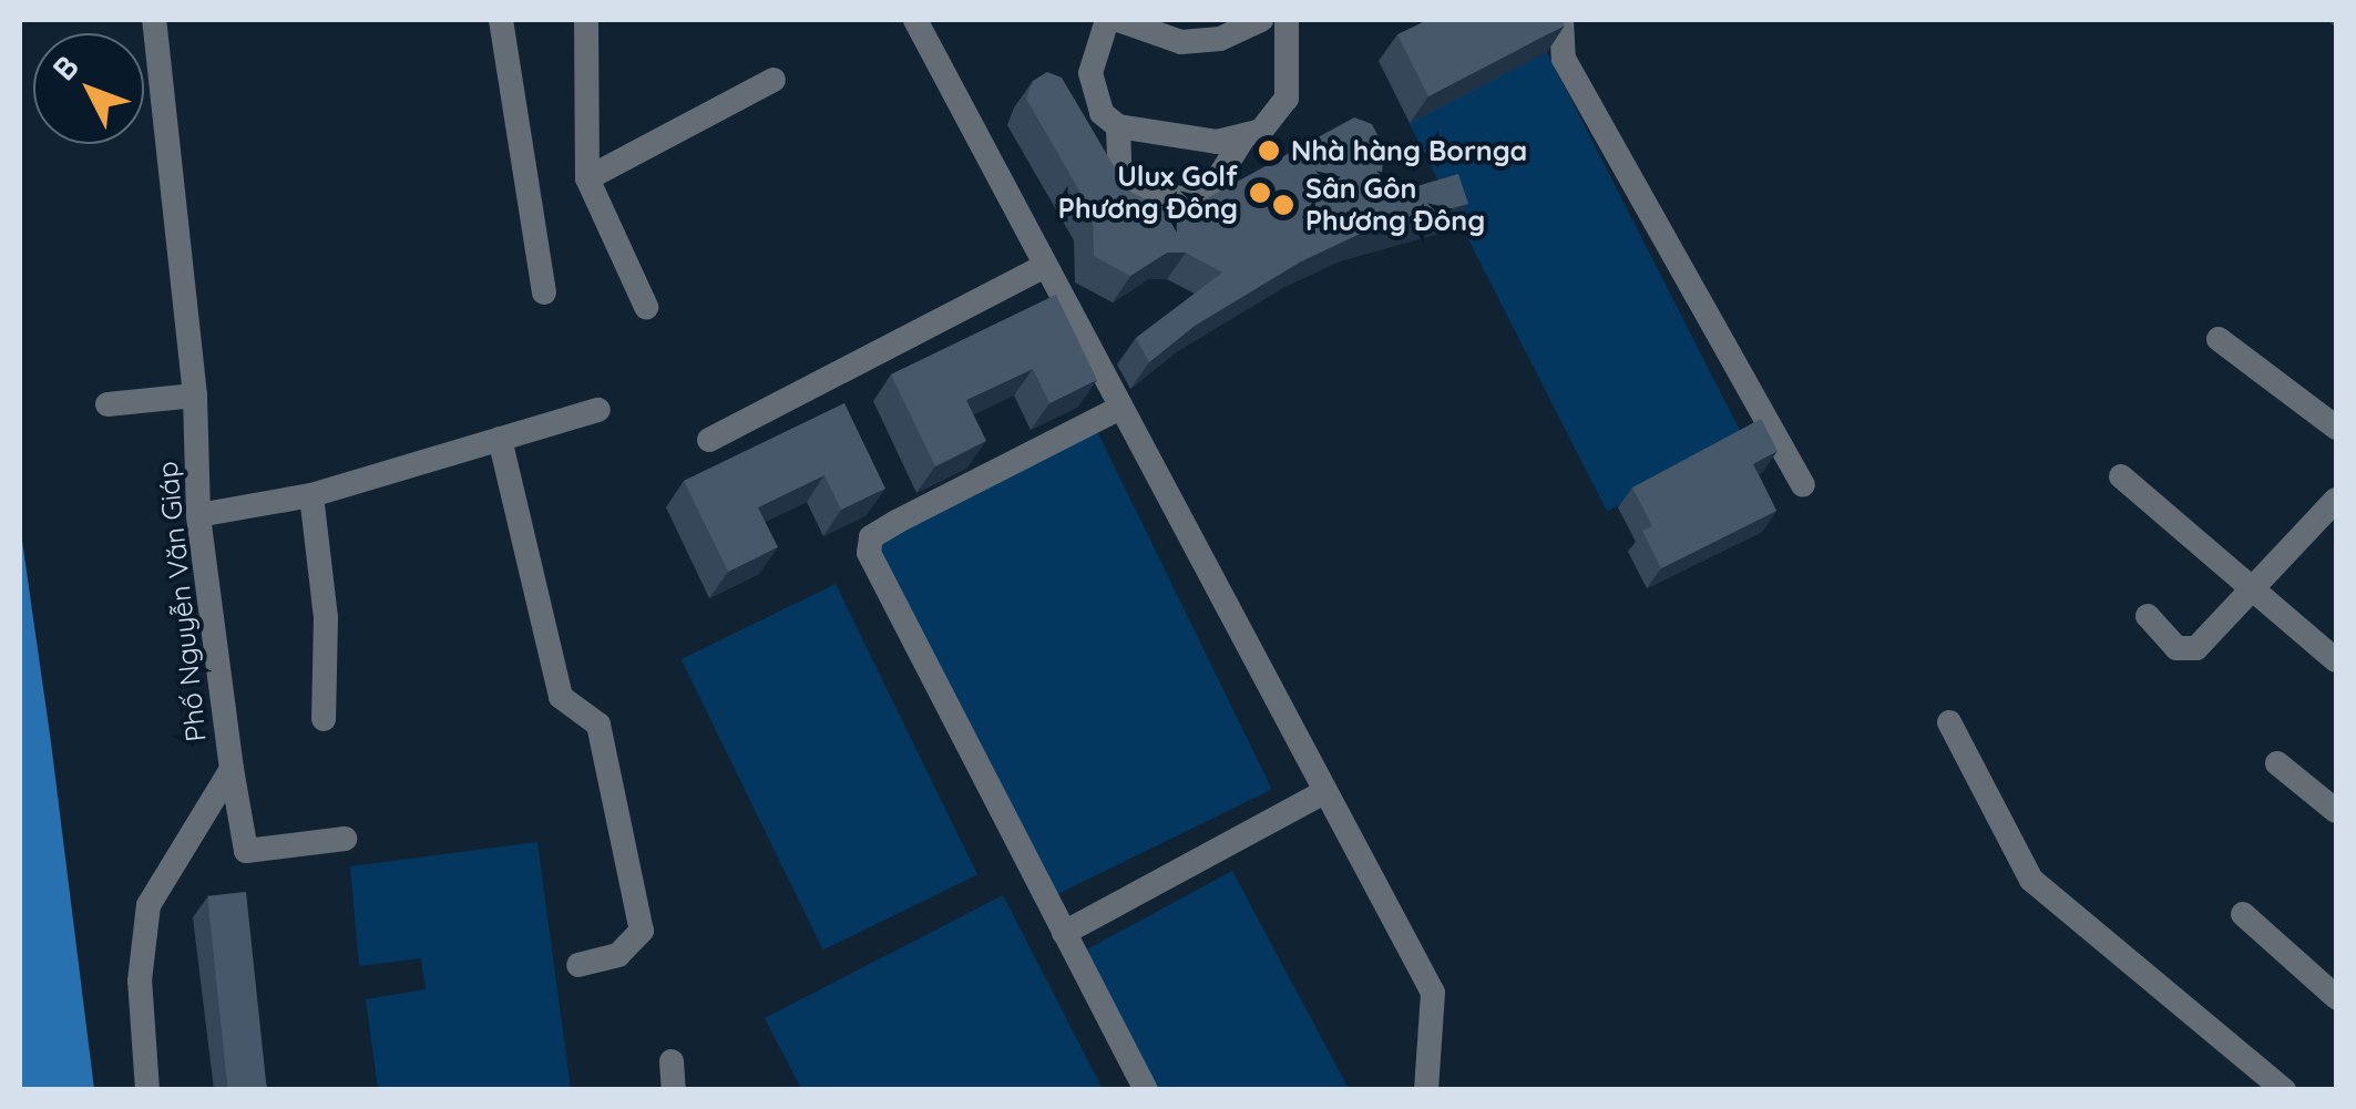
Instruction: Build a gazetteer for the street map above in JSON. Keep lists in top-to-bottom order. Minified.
{"streets":{"street":["Phố Nguyễn Văn Giáp"]},"places":["Nhà hàng Bornga","Ulux Golf Phương Đông","Sân Gôn Phương Đông"],"north":"top left"}
